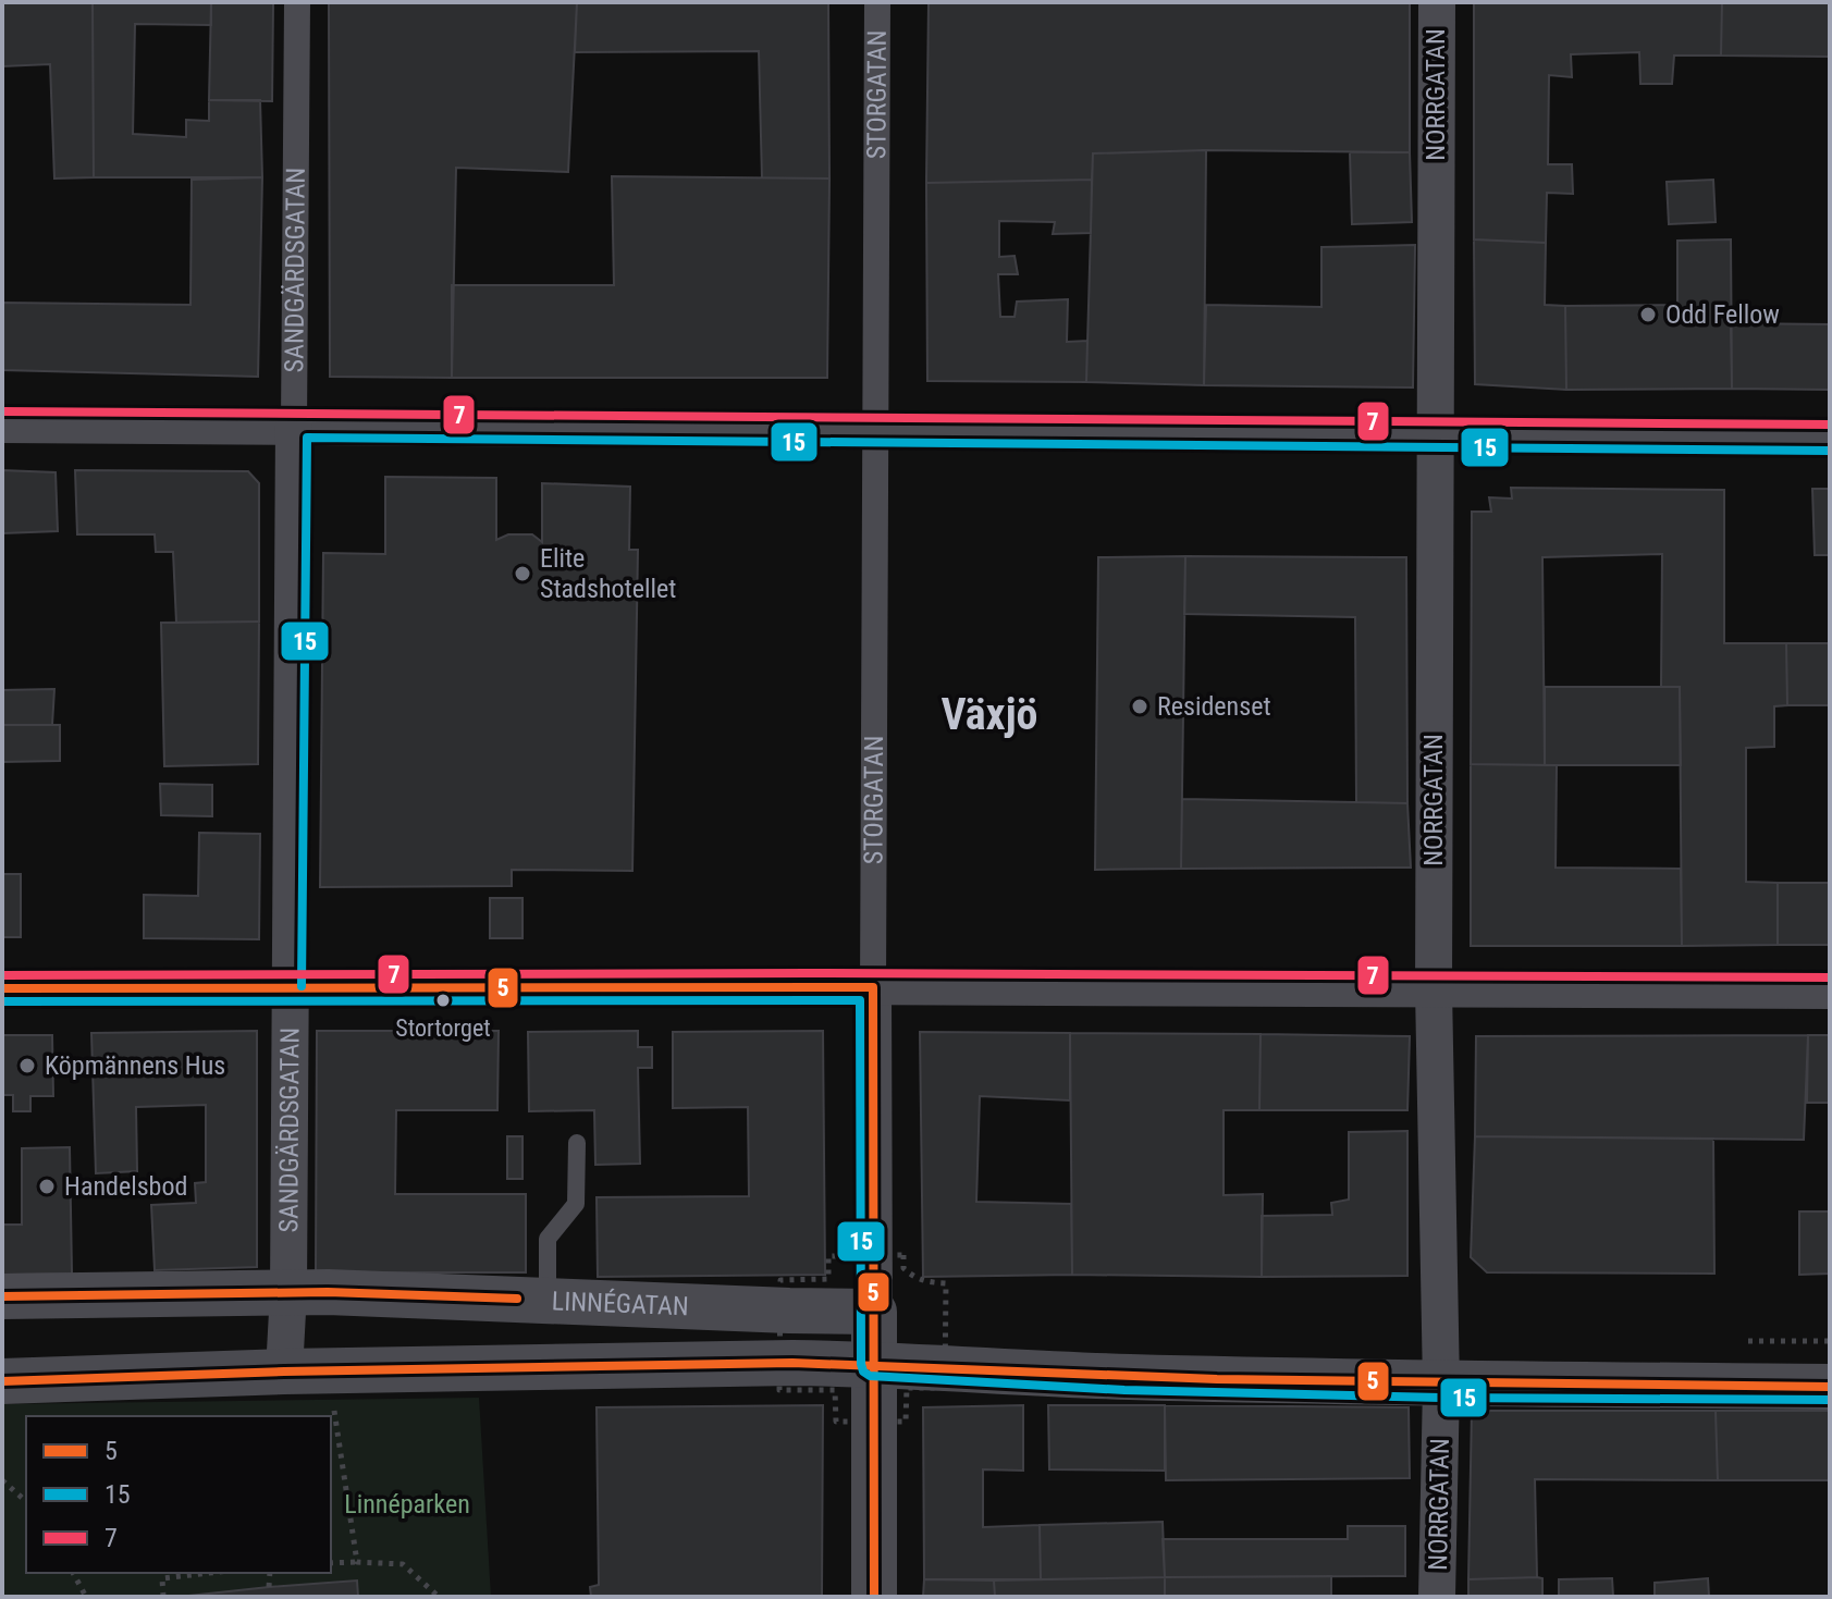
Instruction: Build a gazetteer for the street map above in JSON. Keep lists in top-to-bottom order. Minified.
{"streets":{"street":["STORGATAN","NORRGATAN","SANDGÄRDSGATAN","LINNÉGATAN"]},"crossings":[["STORGATAN","LINNÉGATAN"],["SANDGÄRDSGATAN","LINNÉGATAN"]],"districts":["Växjö"],"parks":["Linnéparken"],"places":["Odd Fellow","Elite Stadshotellet","Residenset","Stortorget","Köpmännens Hus","Handelsbod"],"lines":["transit line 7","transit line 15","transit line 5"],"legend":["5","15","7"]}
